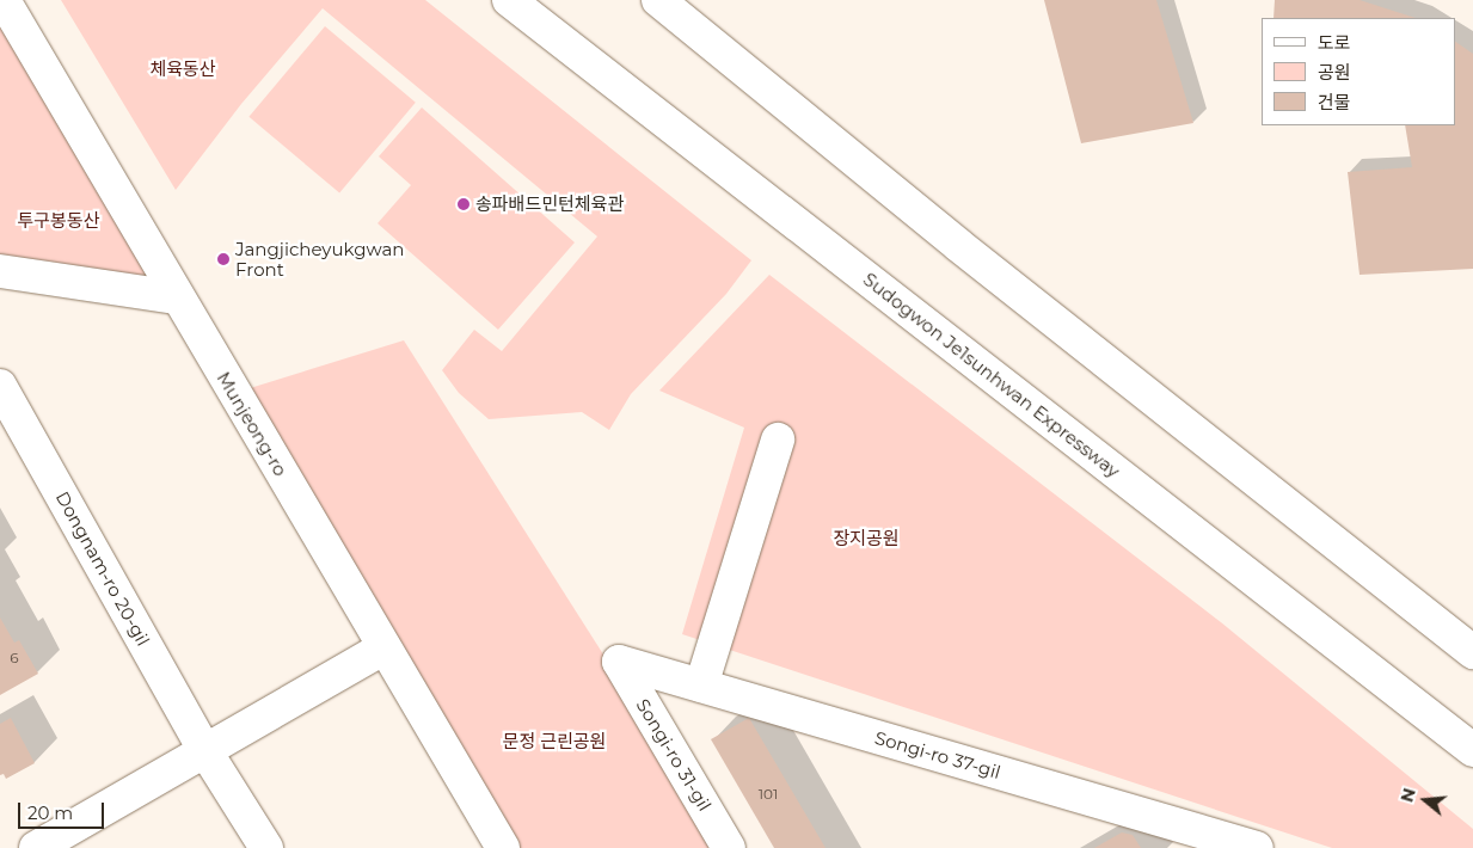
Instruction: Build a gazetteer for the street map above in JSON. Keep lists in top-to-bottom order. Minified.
{"streets":{"main road":["Sudogwon Je1sunhwan Expressway","Munjeong-ro","Dongnam-ro 20-gil","Songi-ro 31-gil","Songi-ro 37-gil"]},"crossings":[["Songi-ro 31-gil","Songi-ro 37-gil"]],"parks":["체육동산","투구봉동산","장지공원","문정 근린공원"],"places":["송파배드민턴체육관","Jangjicheyukgwan Front"],"house_numbers":["6","101"],"legend":["도로","공원","건물"],"scale_bar":"20 m","north":"left"}
